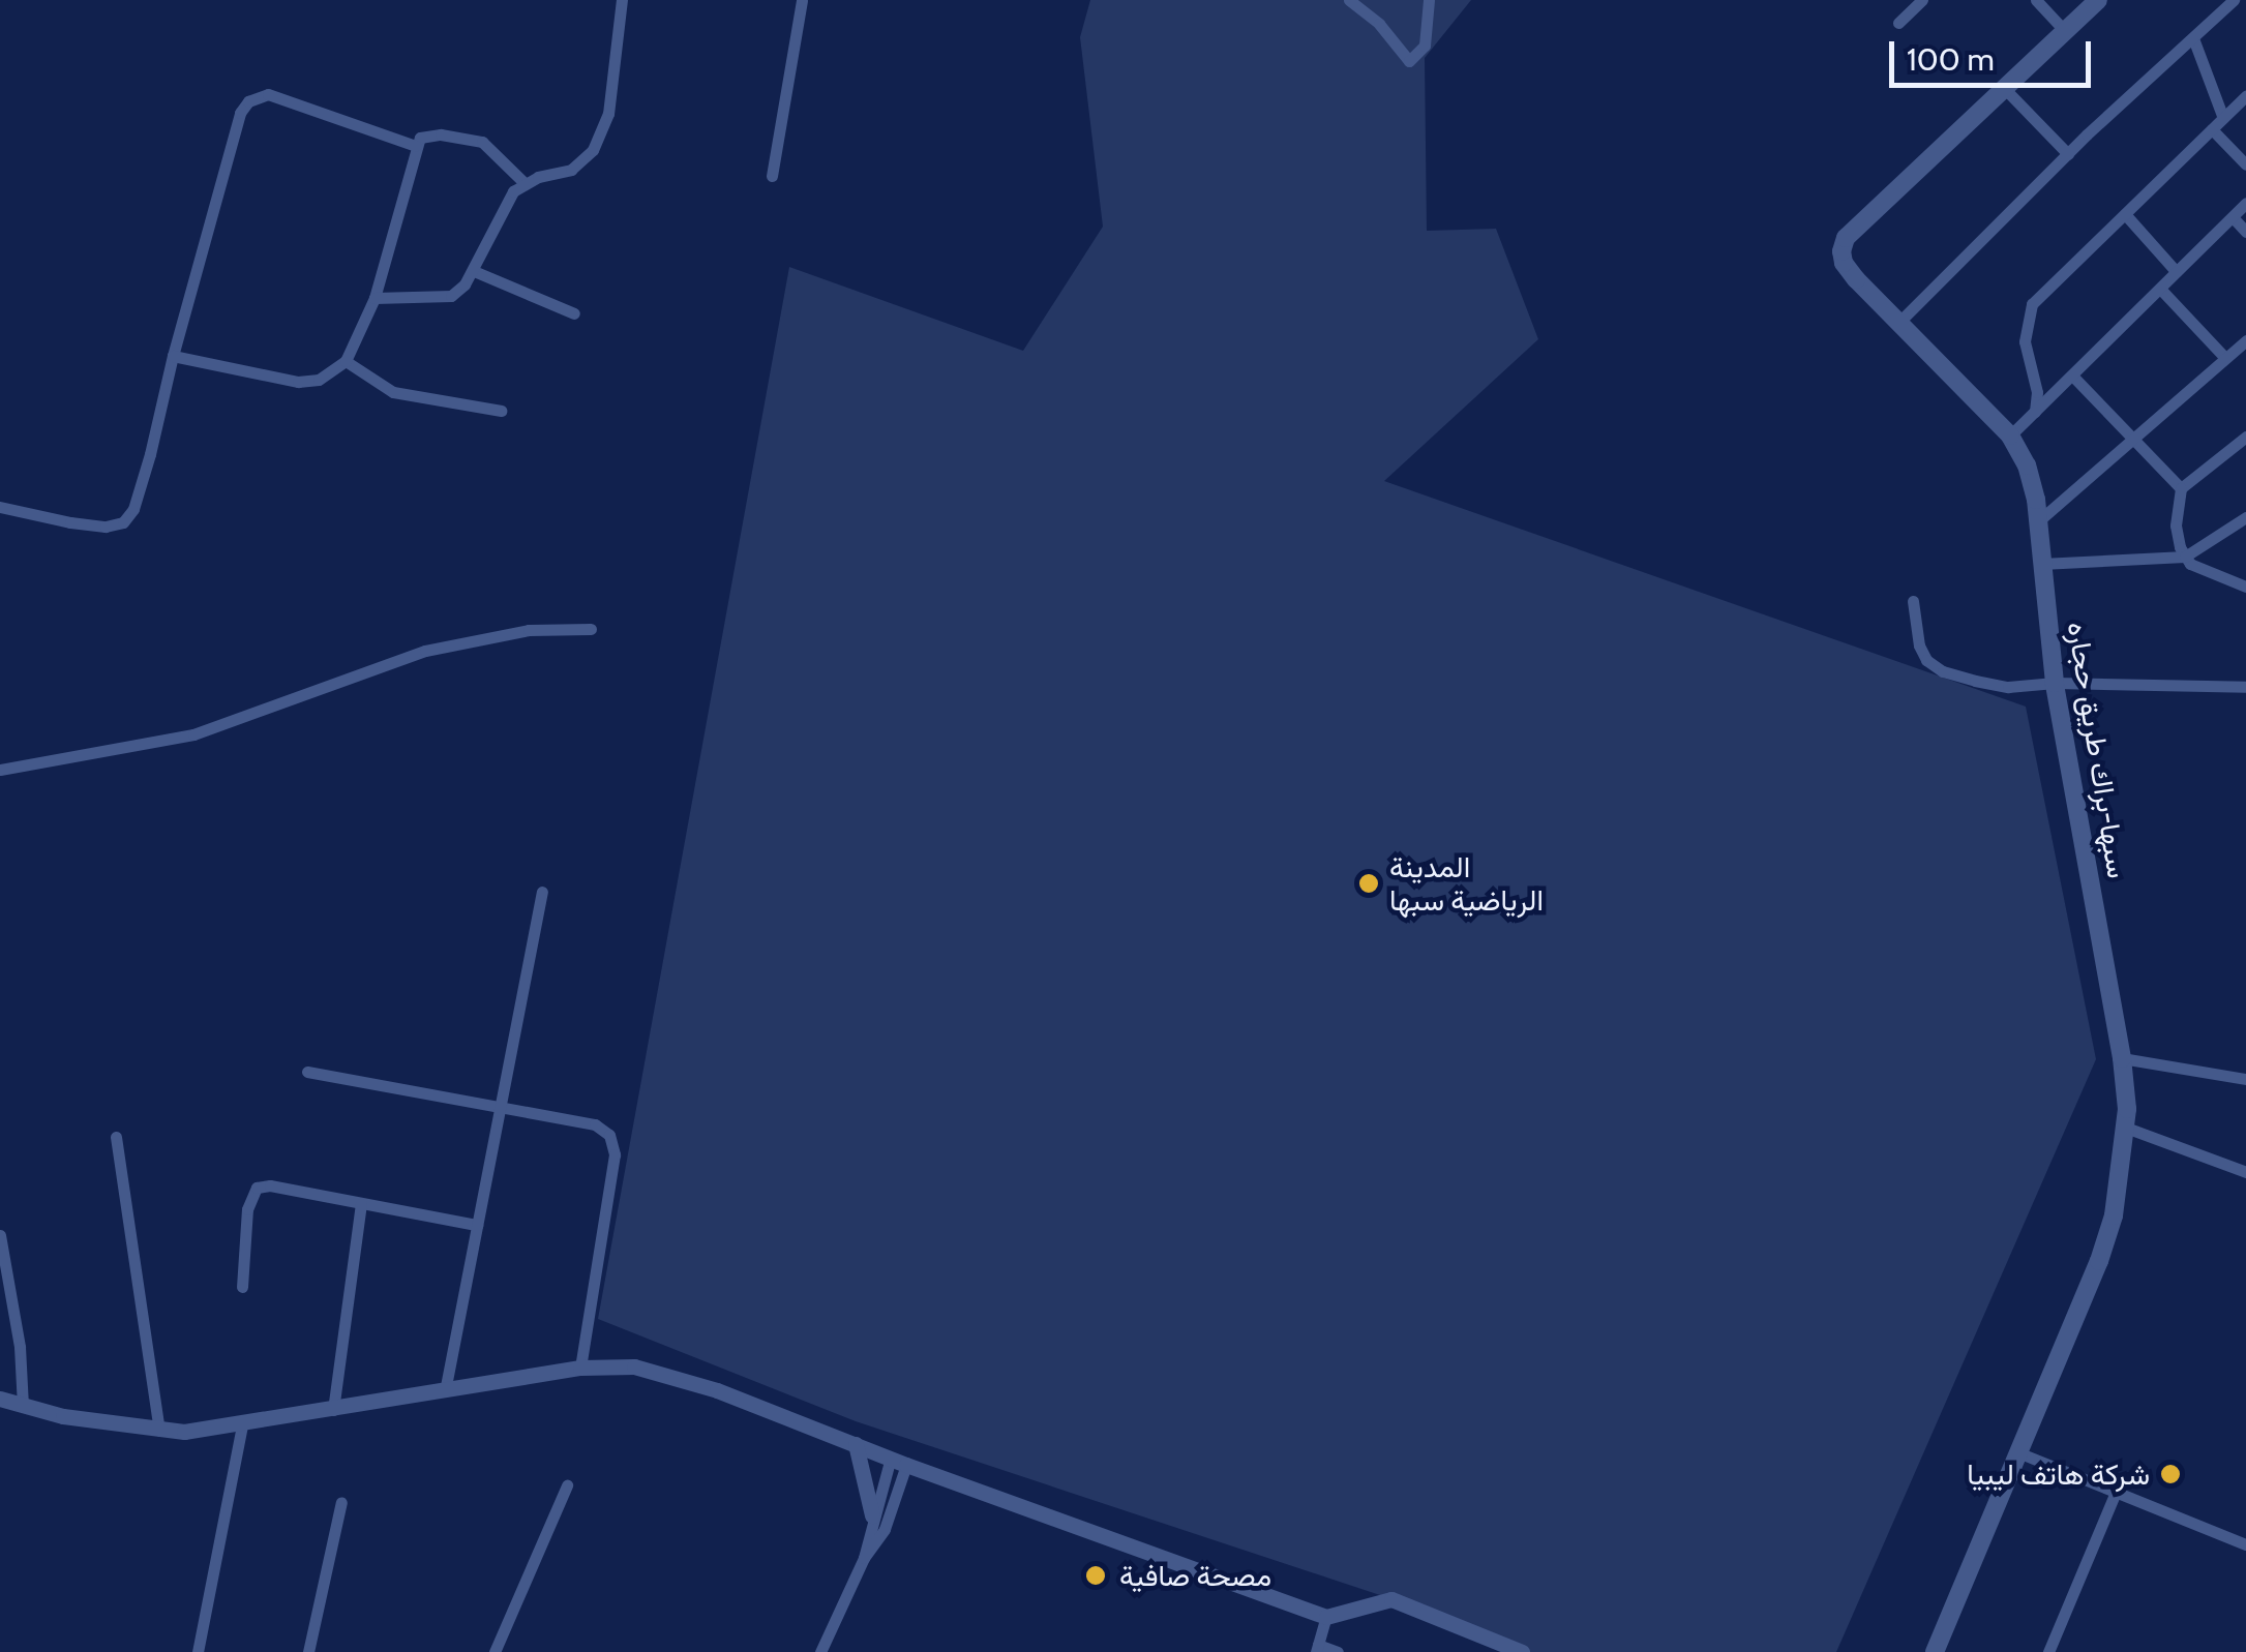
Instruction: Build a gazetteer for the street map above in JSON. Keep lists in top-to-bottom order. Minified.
{"streets":{"main road":["سبها-براك طريق حجاره"]},"places":["المدينة الرياضية سبها","شركة هاتف ليبيا","مصحة صافية"],"scale_bar":"100 m"}
